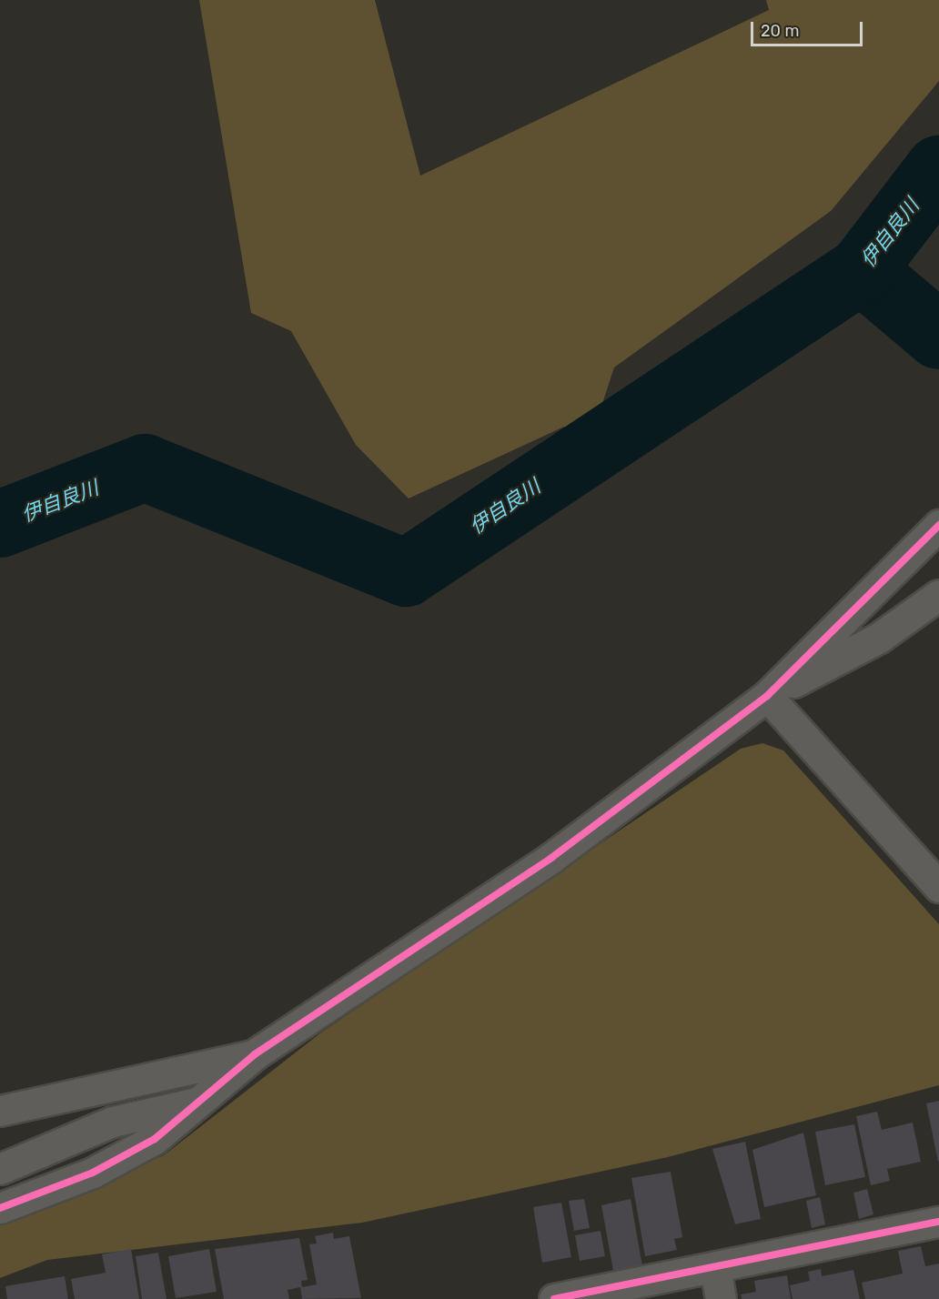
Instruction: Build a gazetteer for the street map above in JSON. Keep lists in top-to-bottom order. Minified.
{"water":["伊自良川"],"scale_bar":"20 m"}
